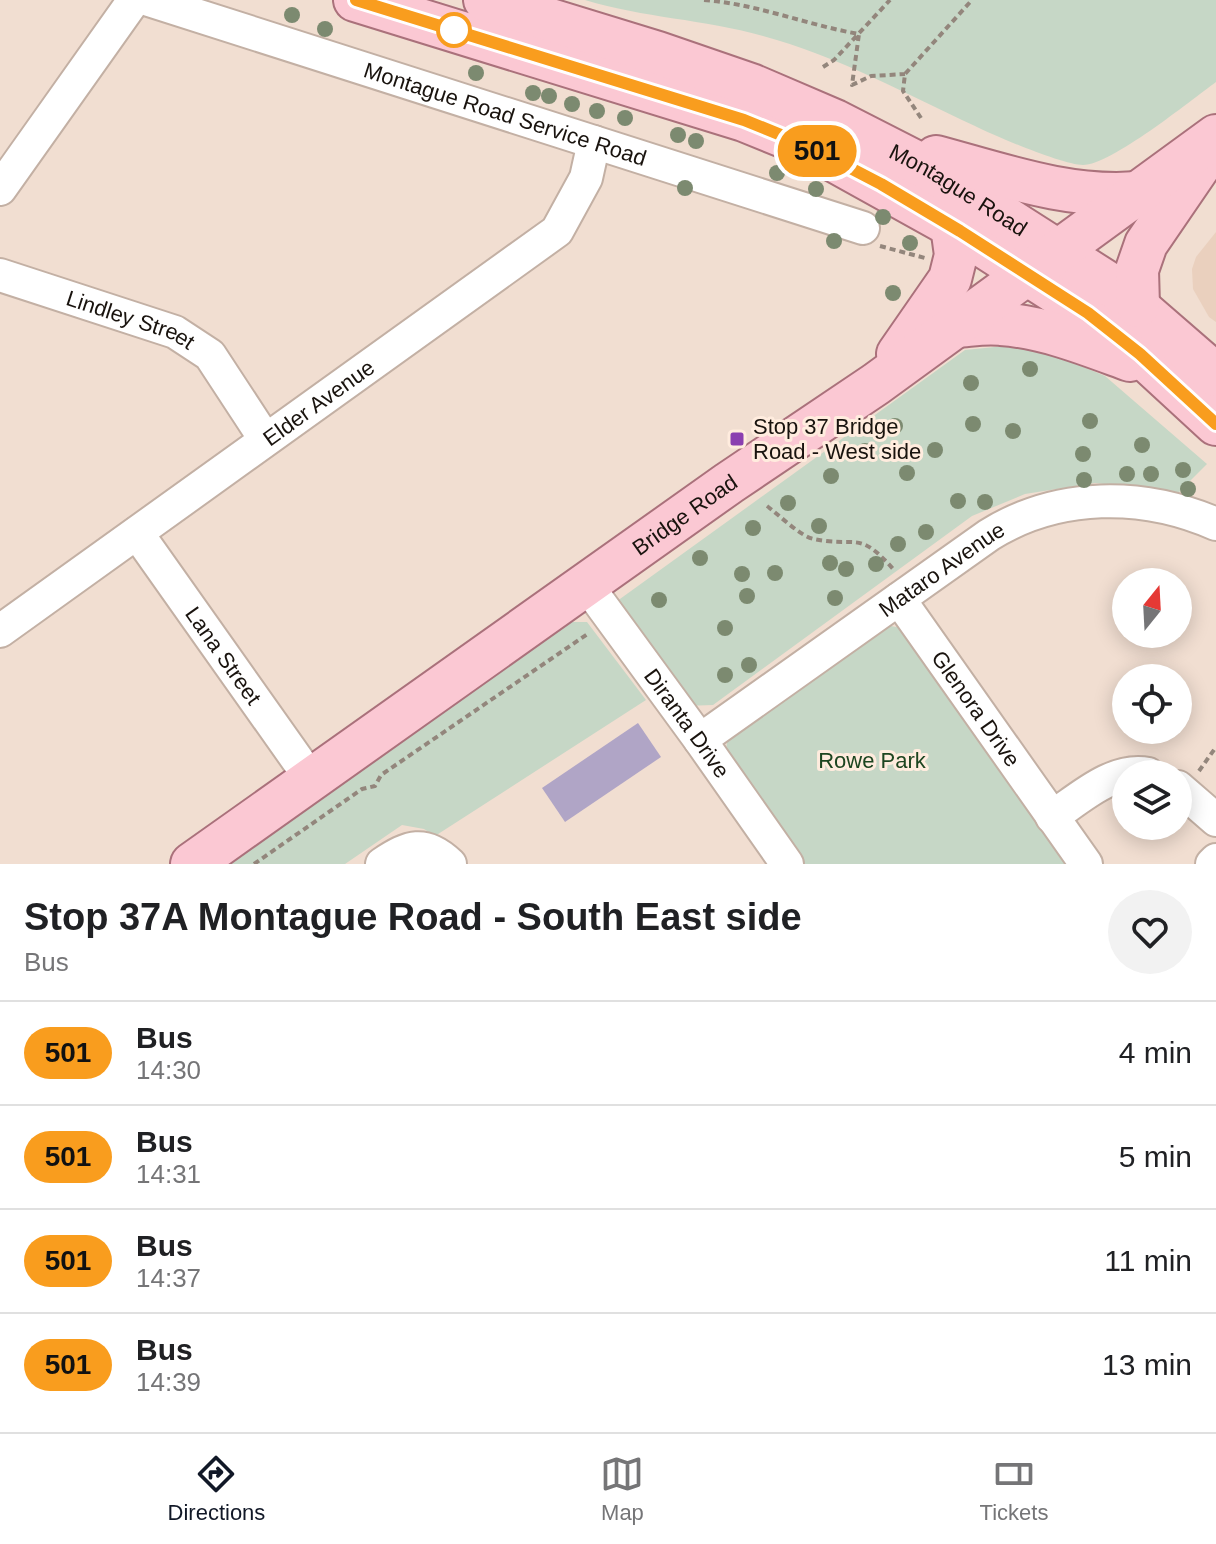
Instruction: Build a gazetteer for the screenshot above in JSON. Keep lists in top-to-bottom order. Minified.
{"streets":{"main road":["Montague Road","Bridge Road"],"street":["Montague Road Service Road","Lindley Street","Elder Avenue","Mataro Avenue","Lana Street","Glenora Drive","Diranta Drive"]},"crossings":[["Montague Road Service Road","Elder Avenue"],["Montague Road","Bridge Road"],["Lindley Street","Elder Avenue"],["Elder Avenue","Lana Street"],["Bridge Road","Lana Street"],["Bridge Road","Diranta Drive"],["Mataro Avenue","Glenora Drive"],["Mataro Avenue","Diranta Drive"]],"parks":["Rowe Park"],"places":{"transit":["Stop 37 Bridge Road - West side"]},"lines":["bus line 501"],"north":"top","page":{"on_map":"501","heading":["Stop 37A Montague Road - South East side","Bus"],"list":[{"mark":"501","name":"Bus","note":"14:30","value":"4 min"},{"mark":"501","name":"Bus","note":"14:31","value":"5 min"},{"mark":"501","name":"Bus","note":"14:37","value":"11 min"},{"mark":"501","name":"Bus","note":"14:39","value":"13 min"}],"tabs":["Directions","Map","Tickets"]}}
